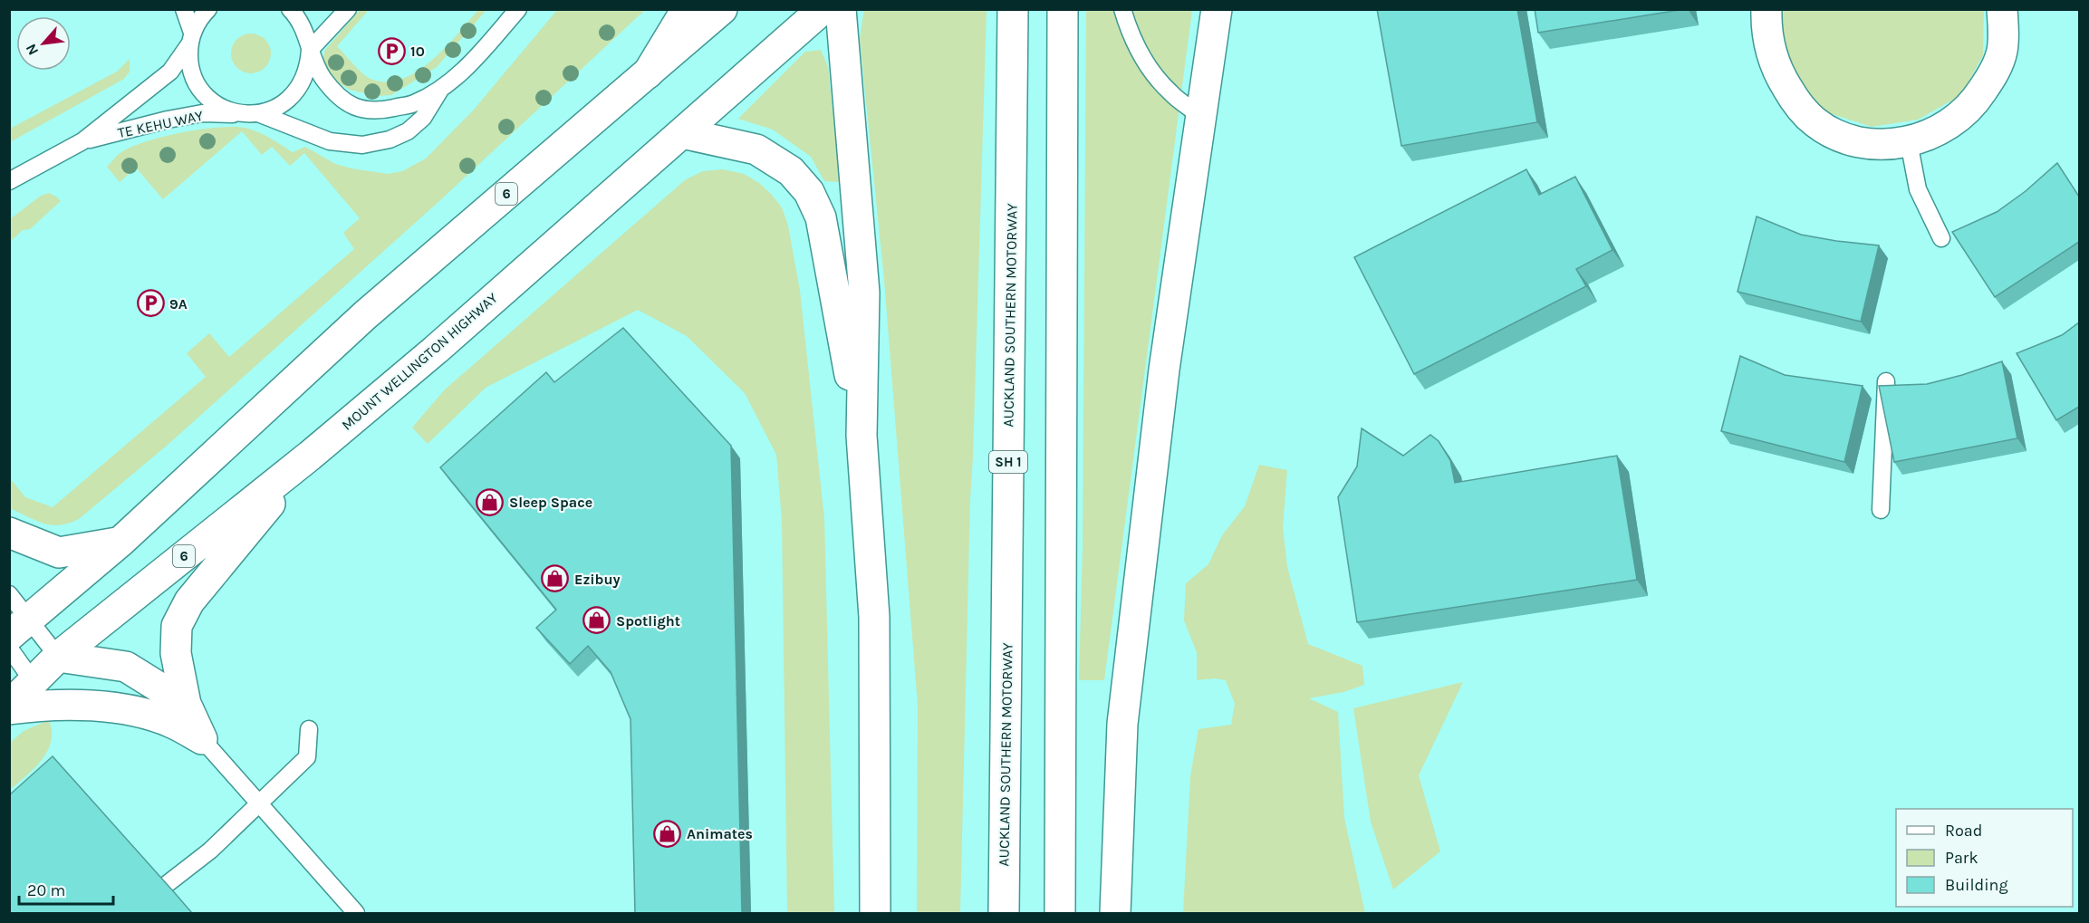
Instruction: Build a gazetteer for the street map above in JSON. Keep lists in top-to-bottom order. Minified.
{"streets":{"main road":["6","AUCKLAND SOUTHERN MOTORWAY","MOUNT WELLINGTON HIGHWAY","SH 1"],"lane":["TE KEHU WAY"]},"places":{"parking":["10","9A"],"shop":["Sleep Space","Ezibuy","Spotlight","Animates"]},"legend":["Road","Park","Building"],"scale_bar":"20 m","north":"bottom left"}
